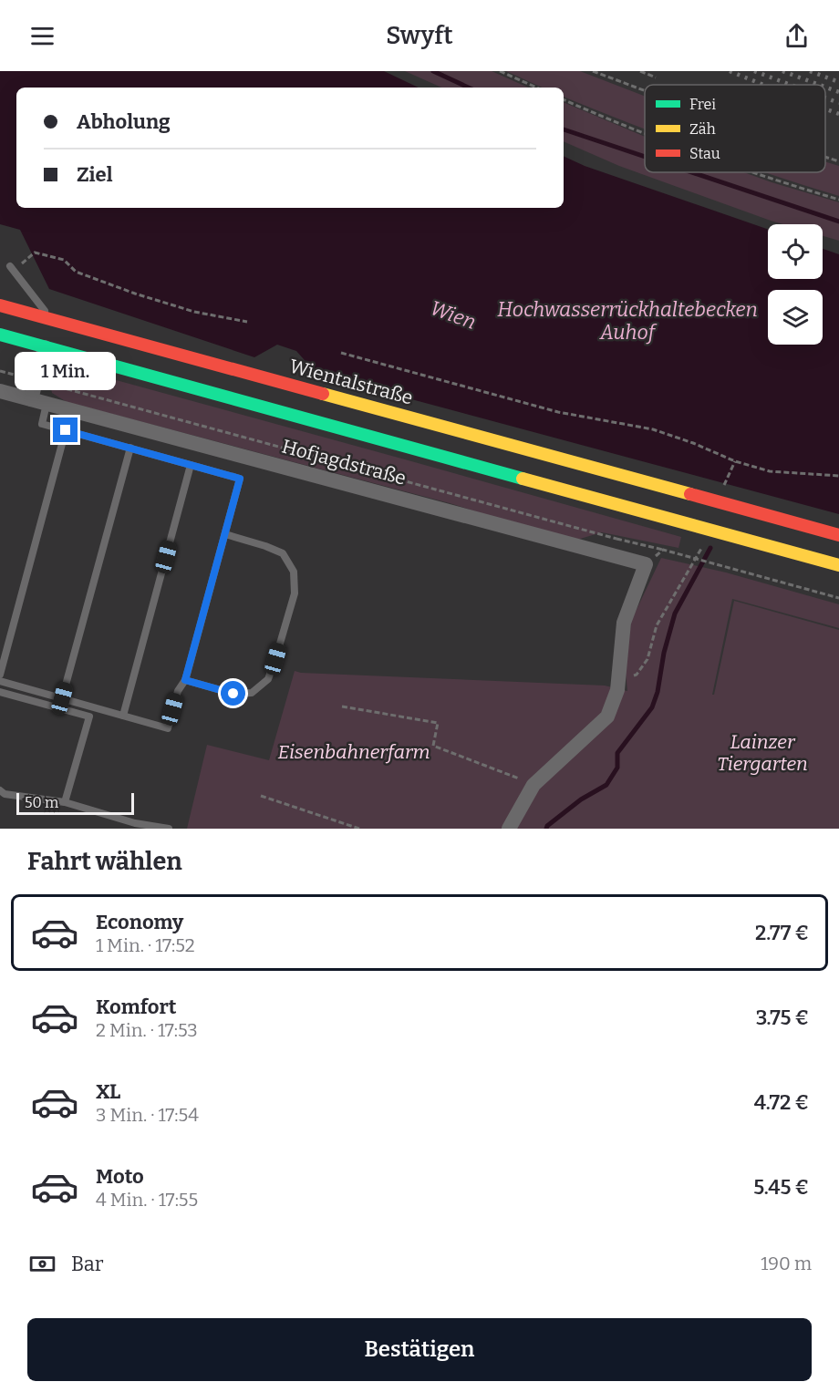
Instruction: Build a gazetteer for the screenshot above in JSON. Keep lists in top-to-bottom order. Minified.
{"streets":{"main road":["Wientalstraße"],"street":["Hofjagdstraße"]},"water":["Hochwasserrückhaltebecken Auhof","Wien"],"parks":["Lainzer Tiergarten","Eisenbahnerfarm"],"legend":["Frei","Zäh","Stau"],"scale_bar":"50 m","page":{"header":"Swyft","banner":["Abholung","Ziel"],"bubble":"1 Min.","scale":"50 m","heading":"Fahrt wählen","list":[{"name":"Economy","note":"1 Min. · 17:52","value":"2.77 €"},{"name":"Komfort","note":"2 Min. · 17:53","value":"3.75 €"},{"name":"XL","note":"3 Min. · 17:54","value":"4.72 €"},{"name":"Moto","note":"4 Min. · 17:55","value":"5.45 €"}],"pay":["Bar","190 m"],"buttons":"Bestätigen"}}
